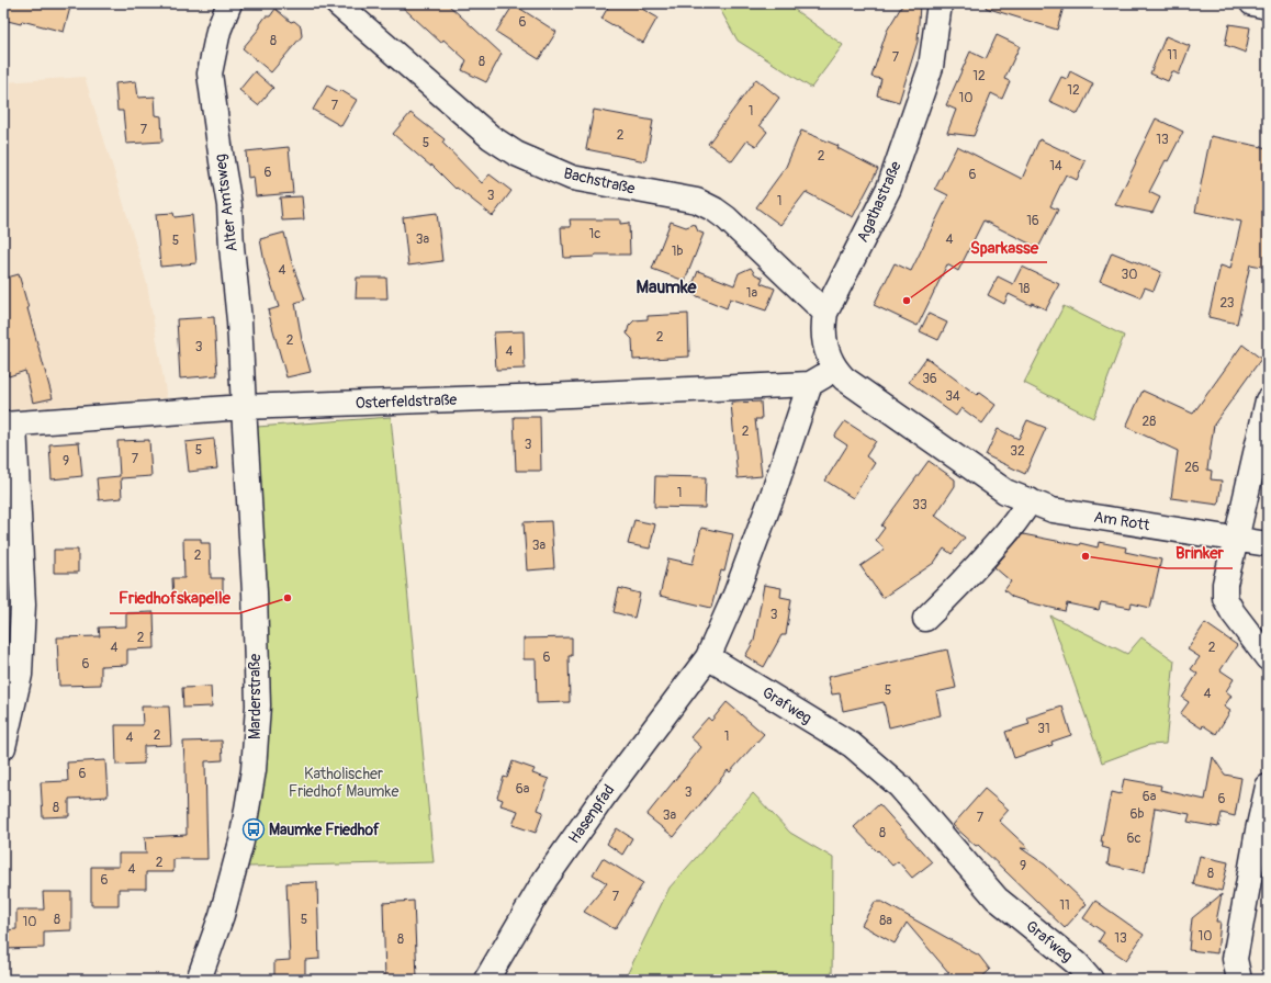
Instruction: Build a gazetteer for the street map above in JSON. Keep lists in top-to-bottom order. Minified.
{"streets":{"street":["Bachstraße","Agathastraße","Alter Amtsweg","Osterfeldstraße","Am Rott","Marderstraße","Grafweg","Hasenpfad"]},"crossings":[["Bachstraße","Agathastraße"],["Agathastraße","Am Rott"],["Alter Amtsweg","Osterfeldstraße"],["Alter Amtsweg","Marderstraße"],["Osterfeldstraße","Marderstraße"],["Grafweg","Hasenpfad"]],"districts":["Maumke"],"parks":["Katholischer Friedhof Maumke"],"places":{"other":["Sparkasse","Brinker","Friedhofskapelle"],"bus stop":["Maumke Friedhof"]},"house_numbers":["6","8","11","7","8","12","12","10","7","1","7","2","13","5","2","14","6","6","3","1","16","1c","3a","4","5","1b","4","30","18","1a","23","2","2","3","4","36","34","28","2","3","5","32","7","9","26","1","33","3a","2","3","2","4","2","6","6","5","4","31","2","1","4","6","6a","3","6a","6","8","6b","3a","7","8","6c","2","9","4","8","6","7","11","8","5","8a","10","10","13","8"]}
